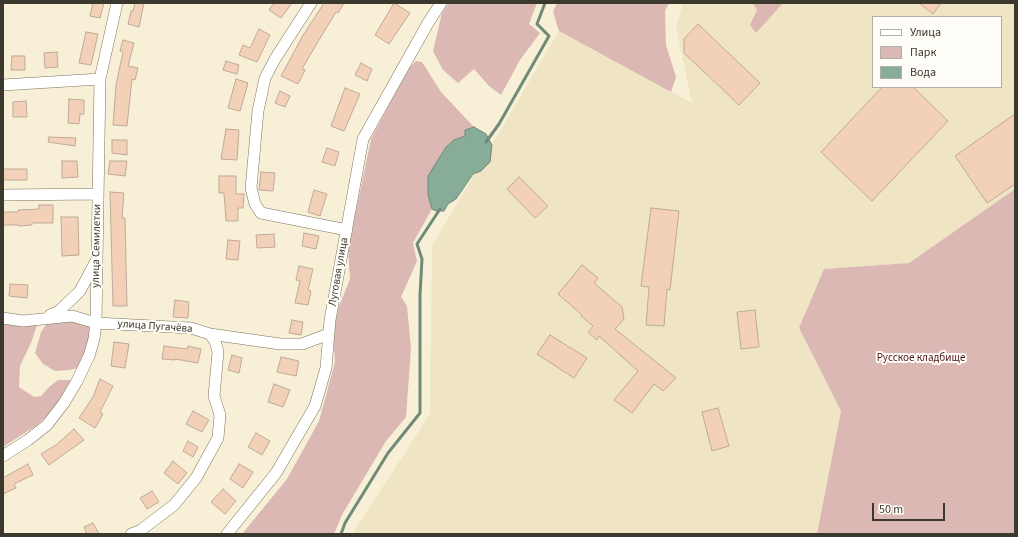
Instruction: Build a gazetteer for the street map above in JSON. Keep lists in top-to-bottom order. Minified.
{"streets":{"street":["улица Семилетки","Луговая улица","улица Пугачёва"]},"crossings":[["улица Семилетки","улица Пугачёва"],["Луговая улица","улица Пугачёва"]],"parks":["Русское кладбище"],"legend":["Улица","Парк","Вода"],"scale_bar":"50 m"}
